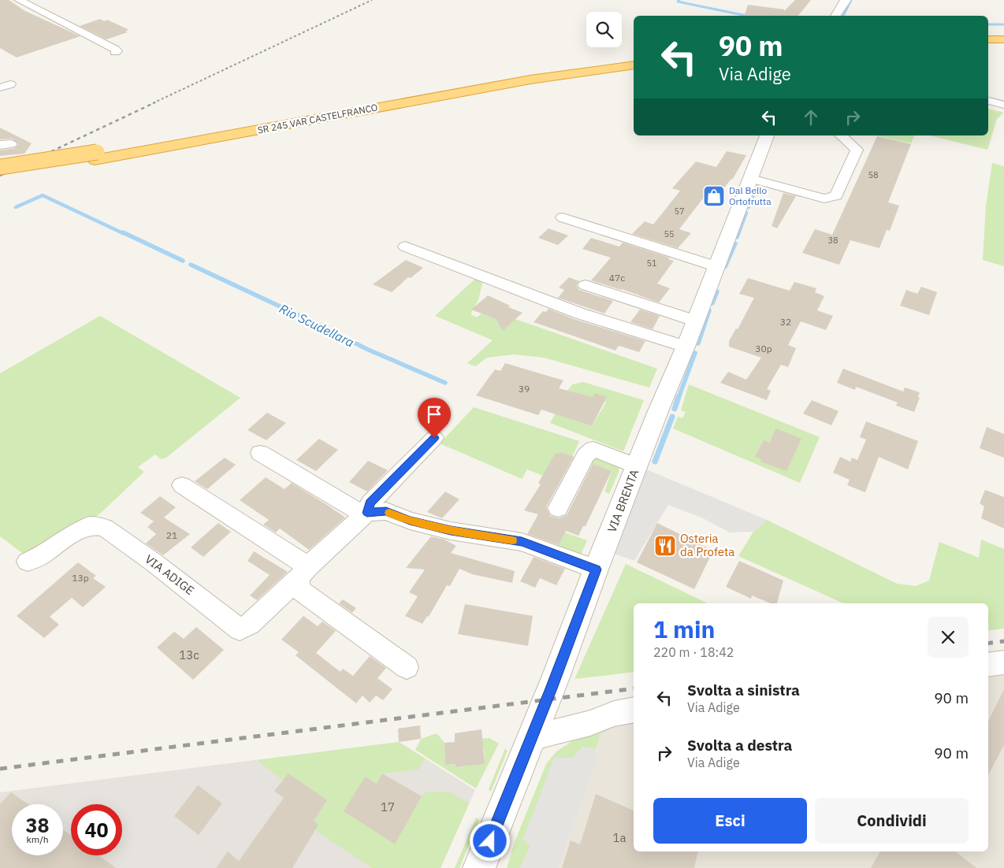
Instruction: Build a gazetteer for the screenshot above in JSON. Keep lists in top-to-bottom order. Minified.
{"streets":{"highway":["SR 245 VAR CASTELFRANCO"],"street":["VIA BRENTA","VIA ADIGE"]},"water":["Rio Scudellara"],"places":{"shop":["Dal Bello Ortofrutta"],"restaurant":["Osteria da Profeta"]},"house_numbers":["58","57","55","38","51","47c","32","30p","39","21","13p","13c","17","1a"],"page":{"turn":["90 m","Via Adige"],"heading":["1 min","220 m · 18:42"],"list":[{"name":"Svolta a sinistra","note":"Via Adige","value":"90 m"},{"name":"Svolta a destra","note":"Via Adige","value":"90 m"}],"buttons":["Esci","Condividi"],"speed":"38 km/h","limit":"40"}}
